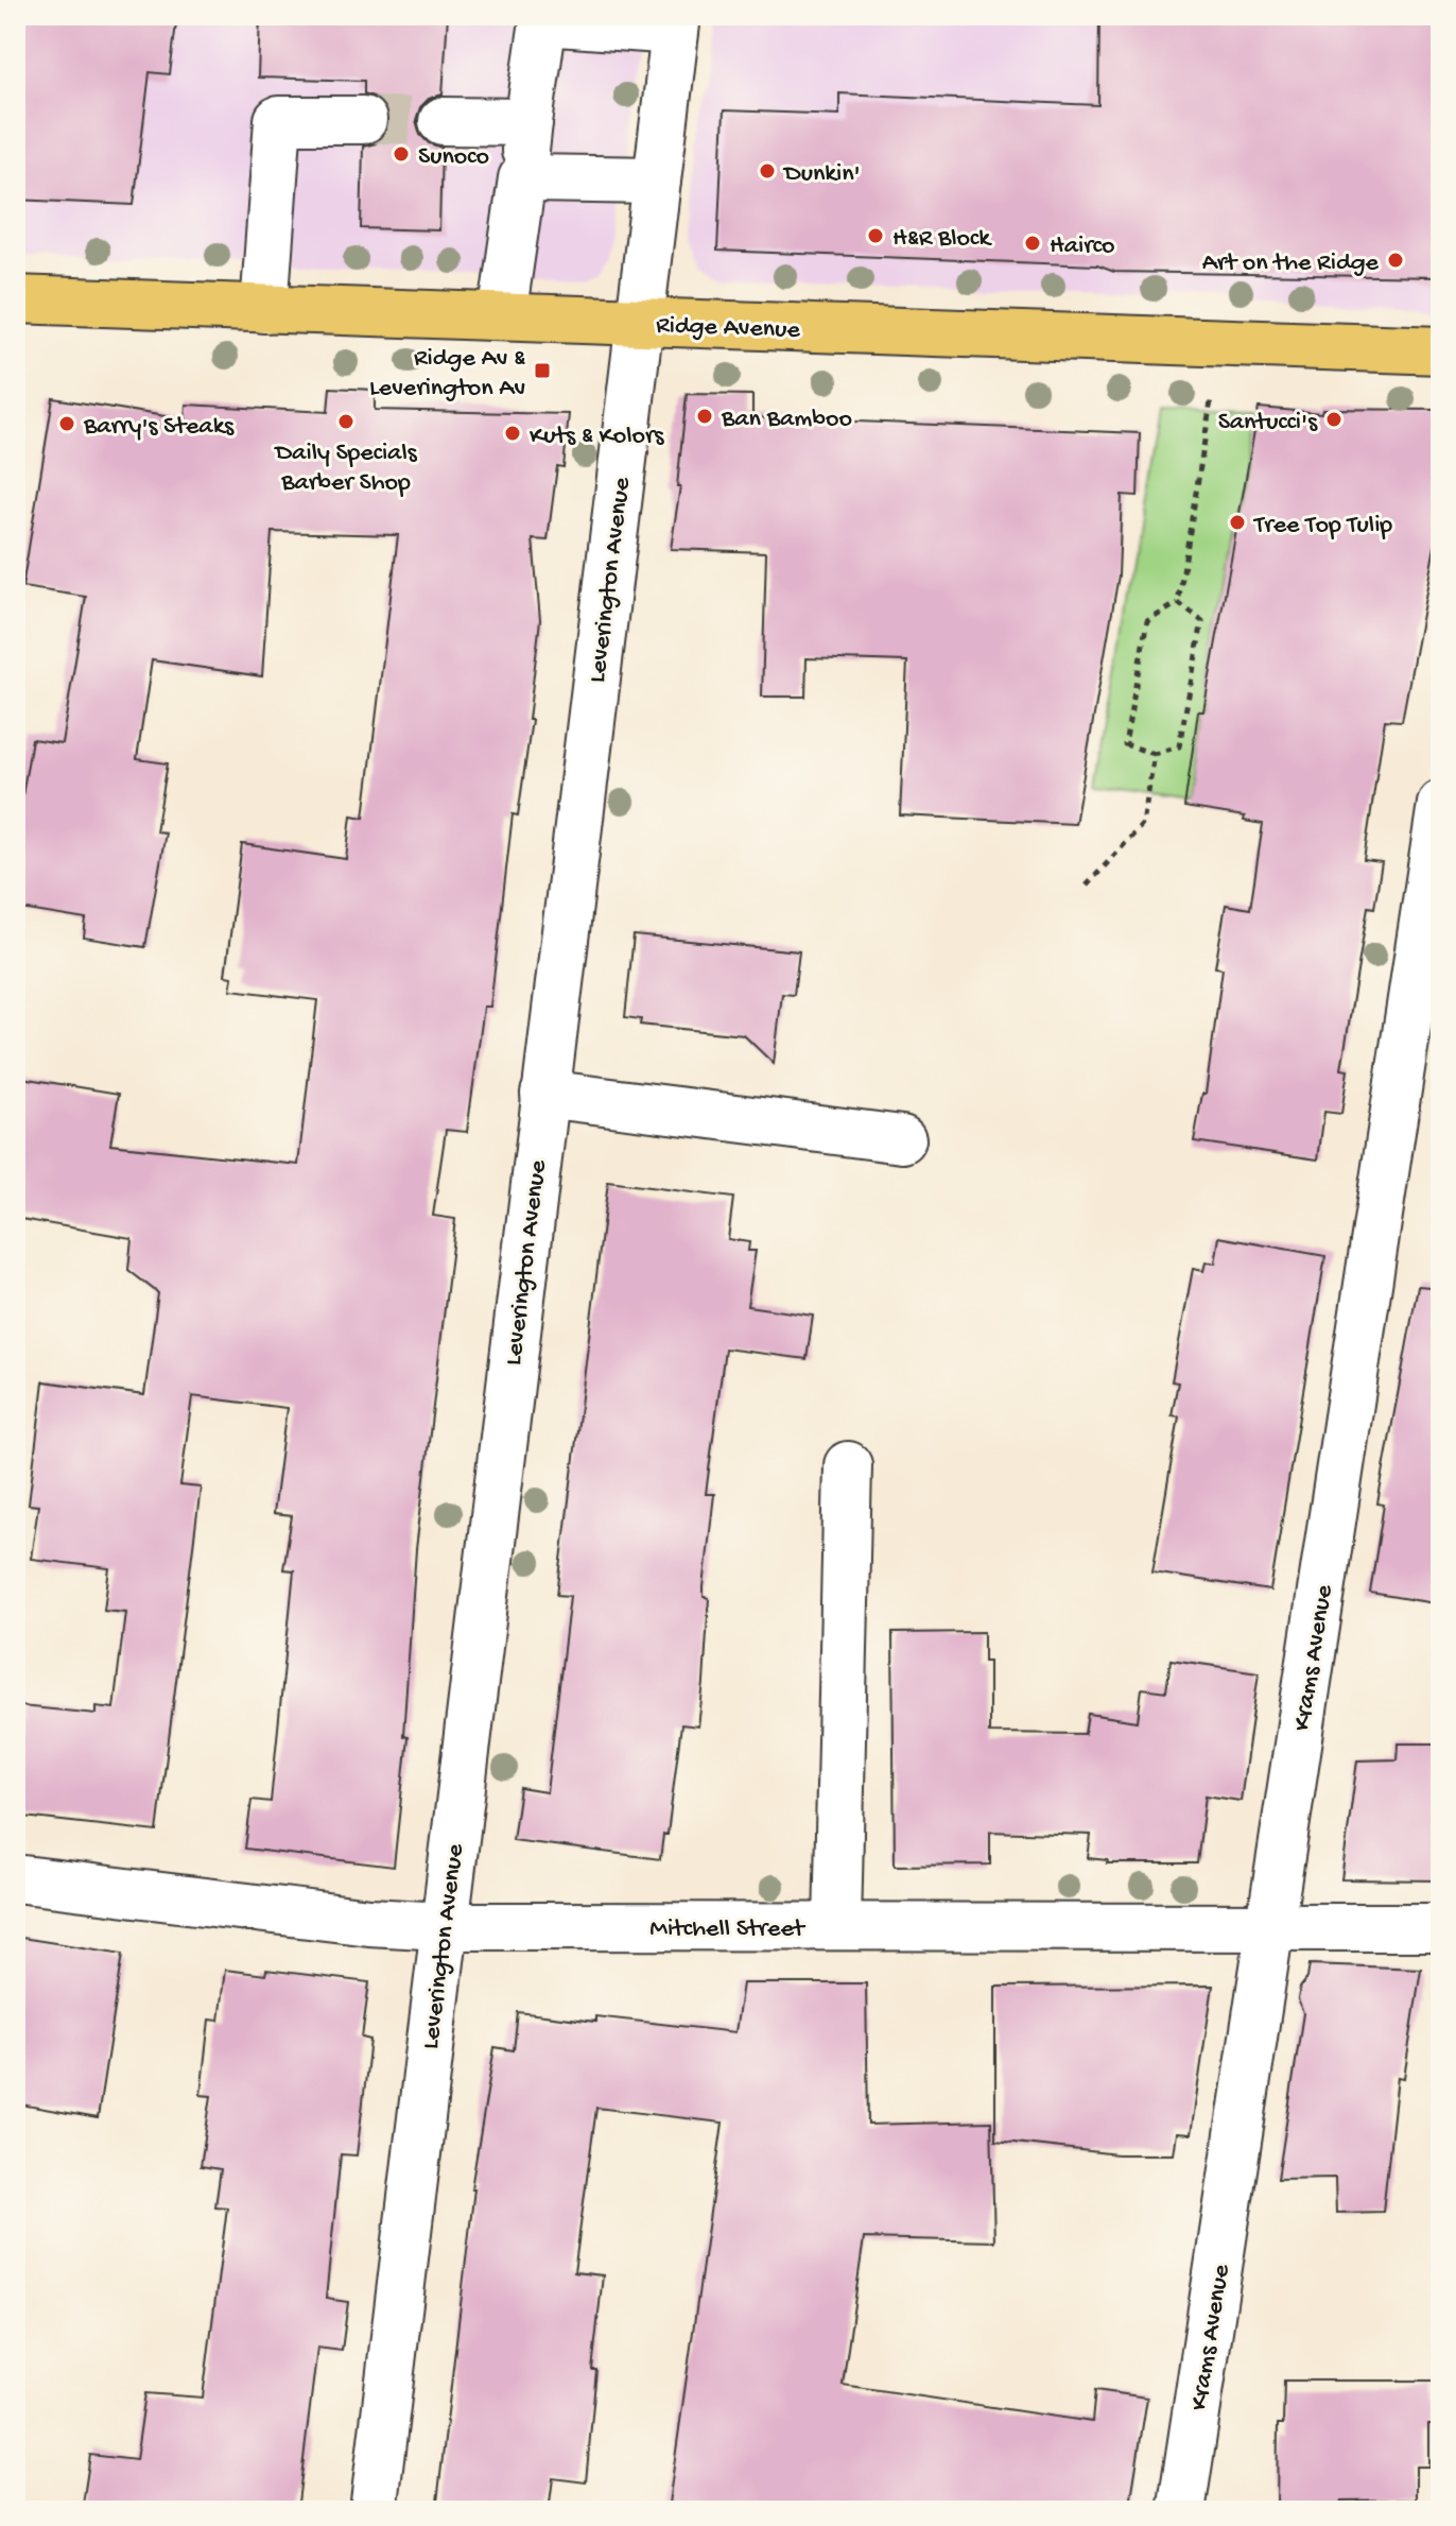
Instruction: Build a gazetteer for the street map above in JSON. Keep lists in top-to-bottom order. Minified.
{"streets":{"main road":["Ridge Avenue"],"street":["Leverington Avenue","Krams Avenue","Mitchell Street"]},"crossings":[["Ridge Avenue","Leverington Avenue"],["Leverington Avenue","Mitchell Street"],["Krams Avenue","Mitchell Street"]],"places":{"other":["Sunoco","Dunkin'","H&R Block","Hairco","Art on the Ridge","Ban Bamboo","Santucci's","Daily Specials Barber Shop","Barry's Steaks","Kuts & Kolors","Tree Top Tulip"],"transit":["Ridge Av & Leverington Av"]}}
